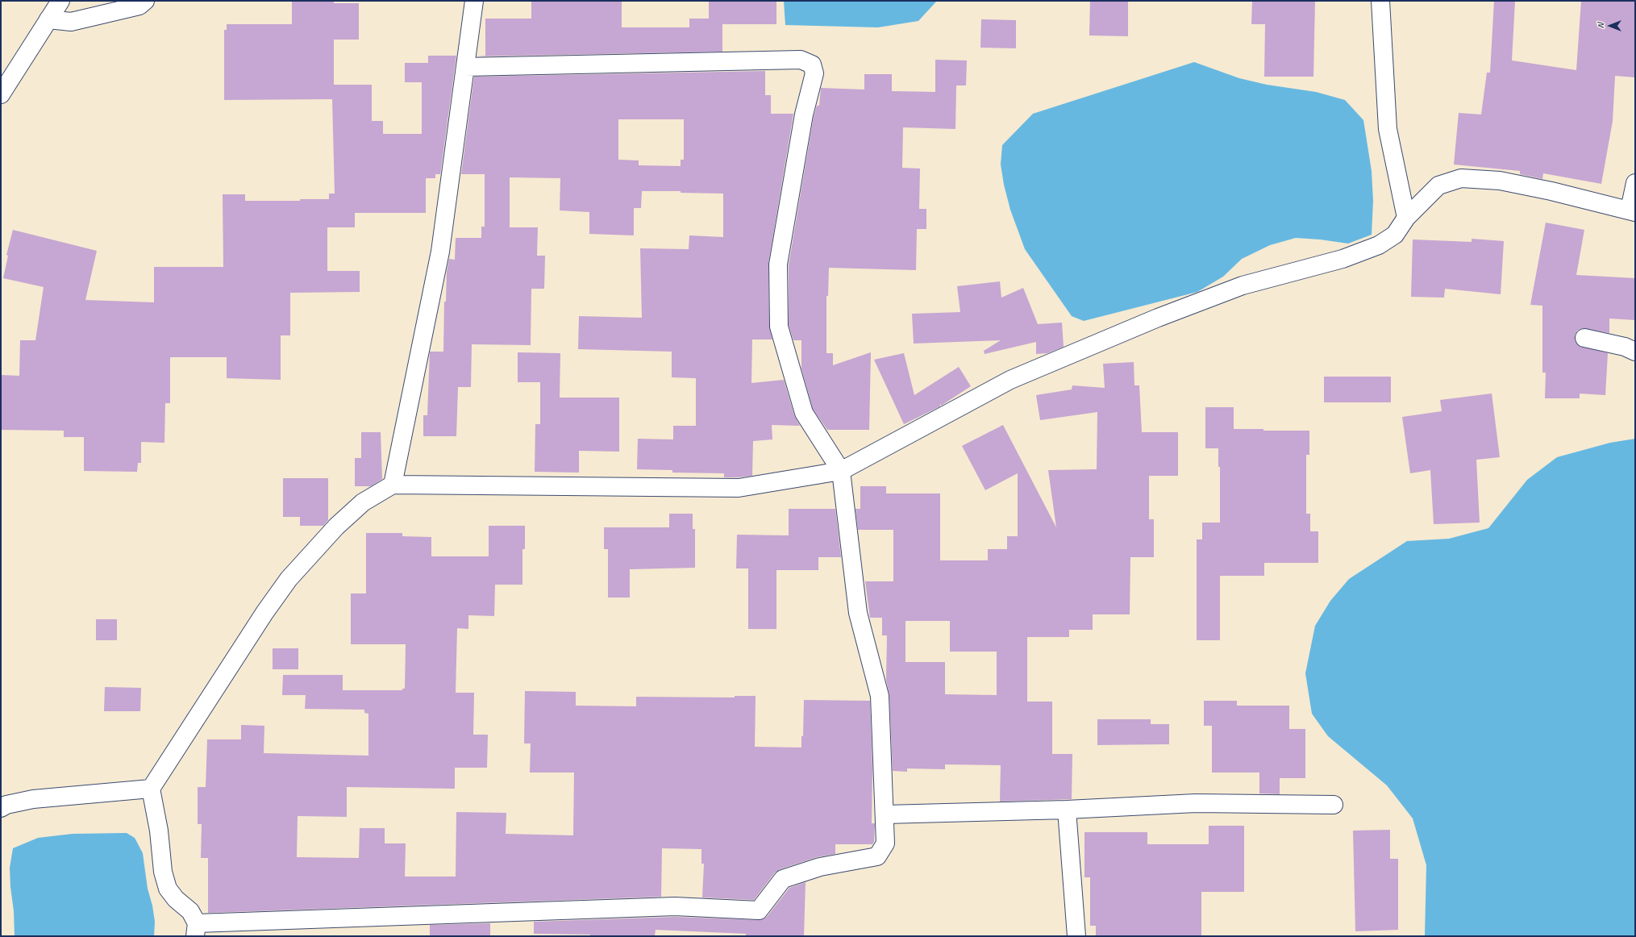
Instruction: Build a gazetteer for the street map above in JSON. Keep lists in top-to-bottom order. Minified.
{"north":"left"}
